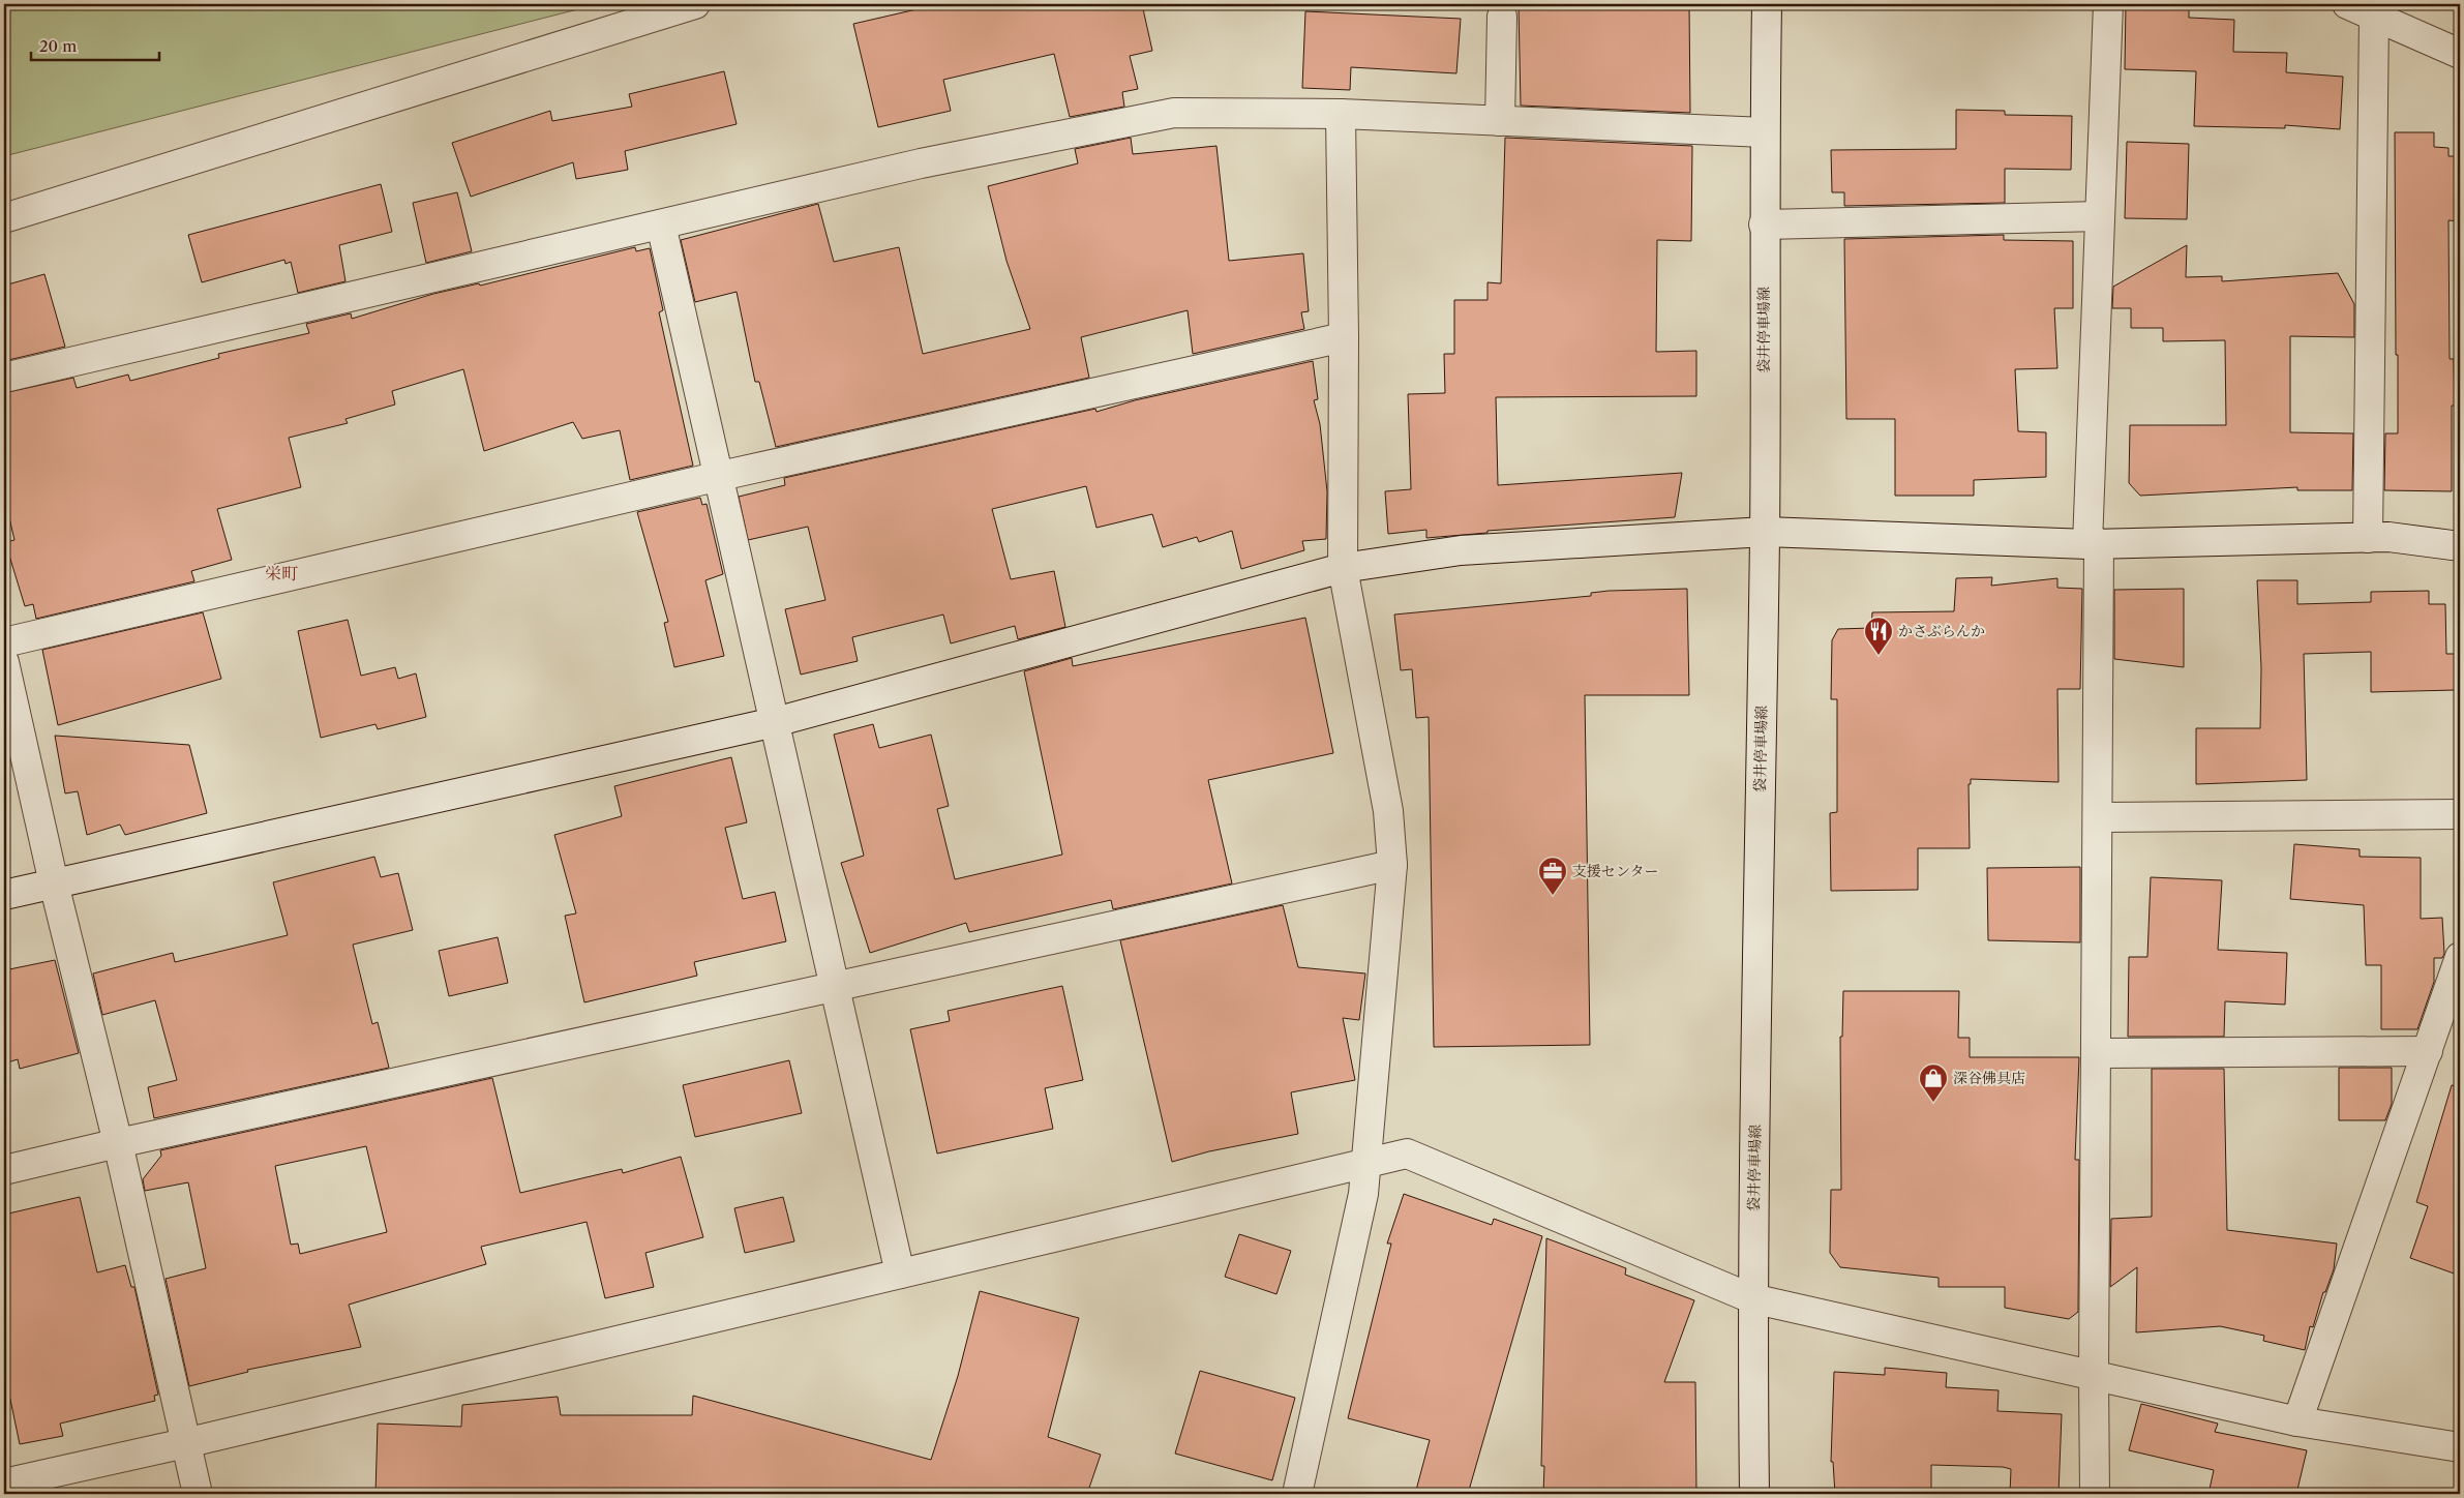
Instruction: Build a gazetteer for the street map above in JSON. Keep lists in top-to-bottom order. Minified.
{"streets":{"street":["袋井停車場線"]},"districts":["栄町"],"places":{"restaurant":["かさぶらんか"],"office":["支援センター"],"shop":["深谷佛具店"]},"scale_bar":"20 m"}
